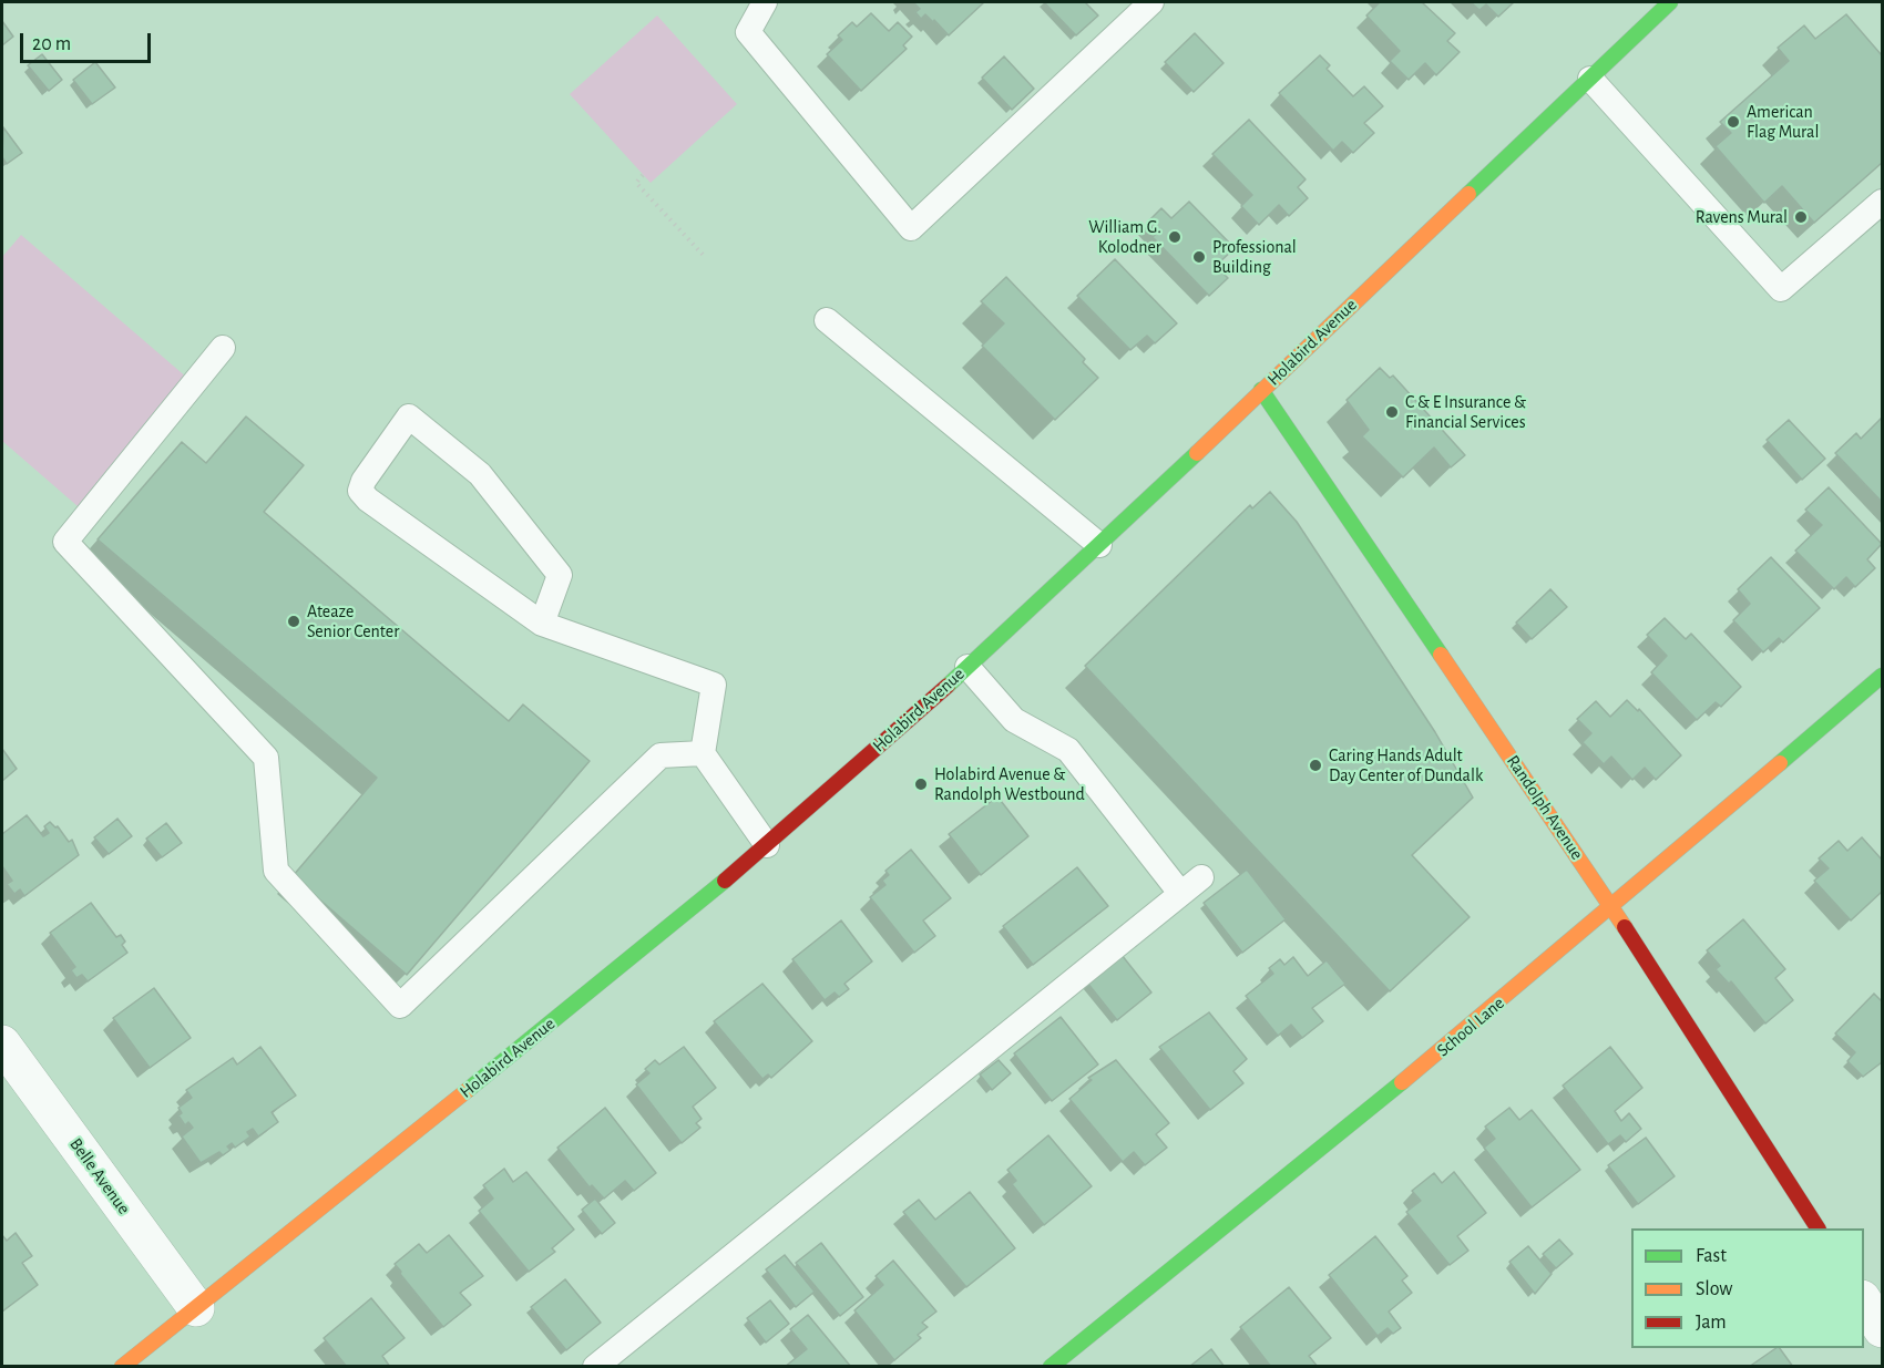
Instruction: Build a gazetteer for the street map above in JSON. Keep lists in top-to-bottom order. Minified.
{"streets":{"main road":["Holabird Avenue","Randolph Avenue","School Lane"],"street":["Belle Avenue"]},"crossings":[["Holabird Avenue","Randolph Avenue"],["Holabird Avenue","Belle Avenue"],["Randolph Avenue","School Lane"]],"places":["American Flag Mural","Ravens Mural","William G. Kolodner","Professional Building","C & E Insurance & Financial Services","Ateaze Senior Center","Caring Hands Adult Day Center of Dundalk","Holabird Avenue & Randolph Westbound"],"legend":["Fast","Slow","Jam"],"scale_bar":"20 m"}
